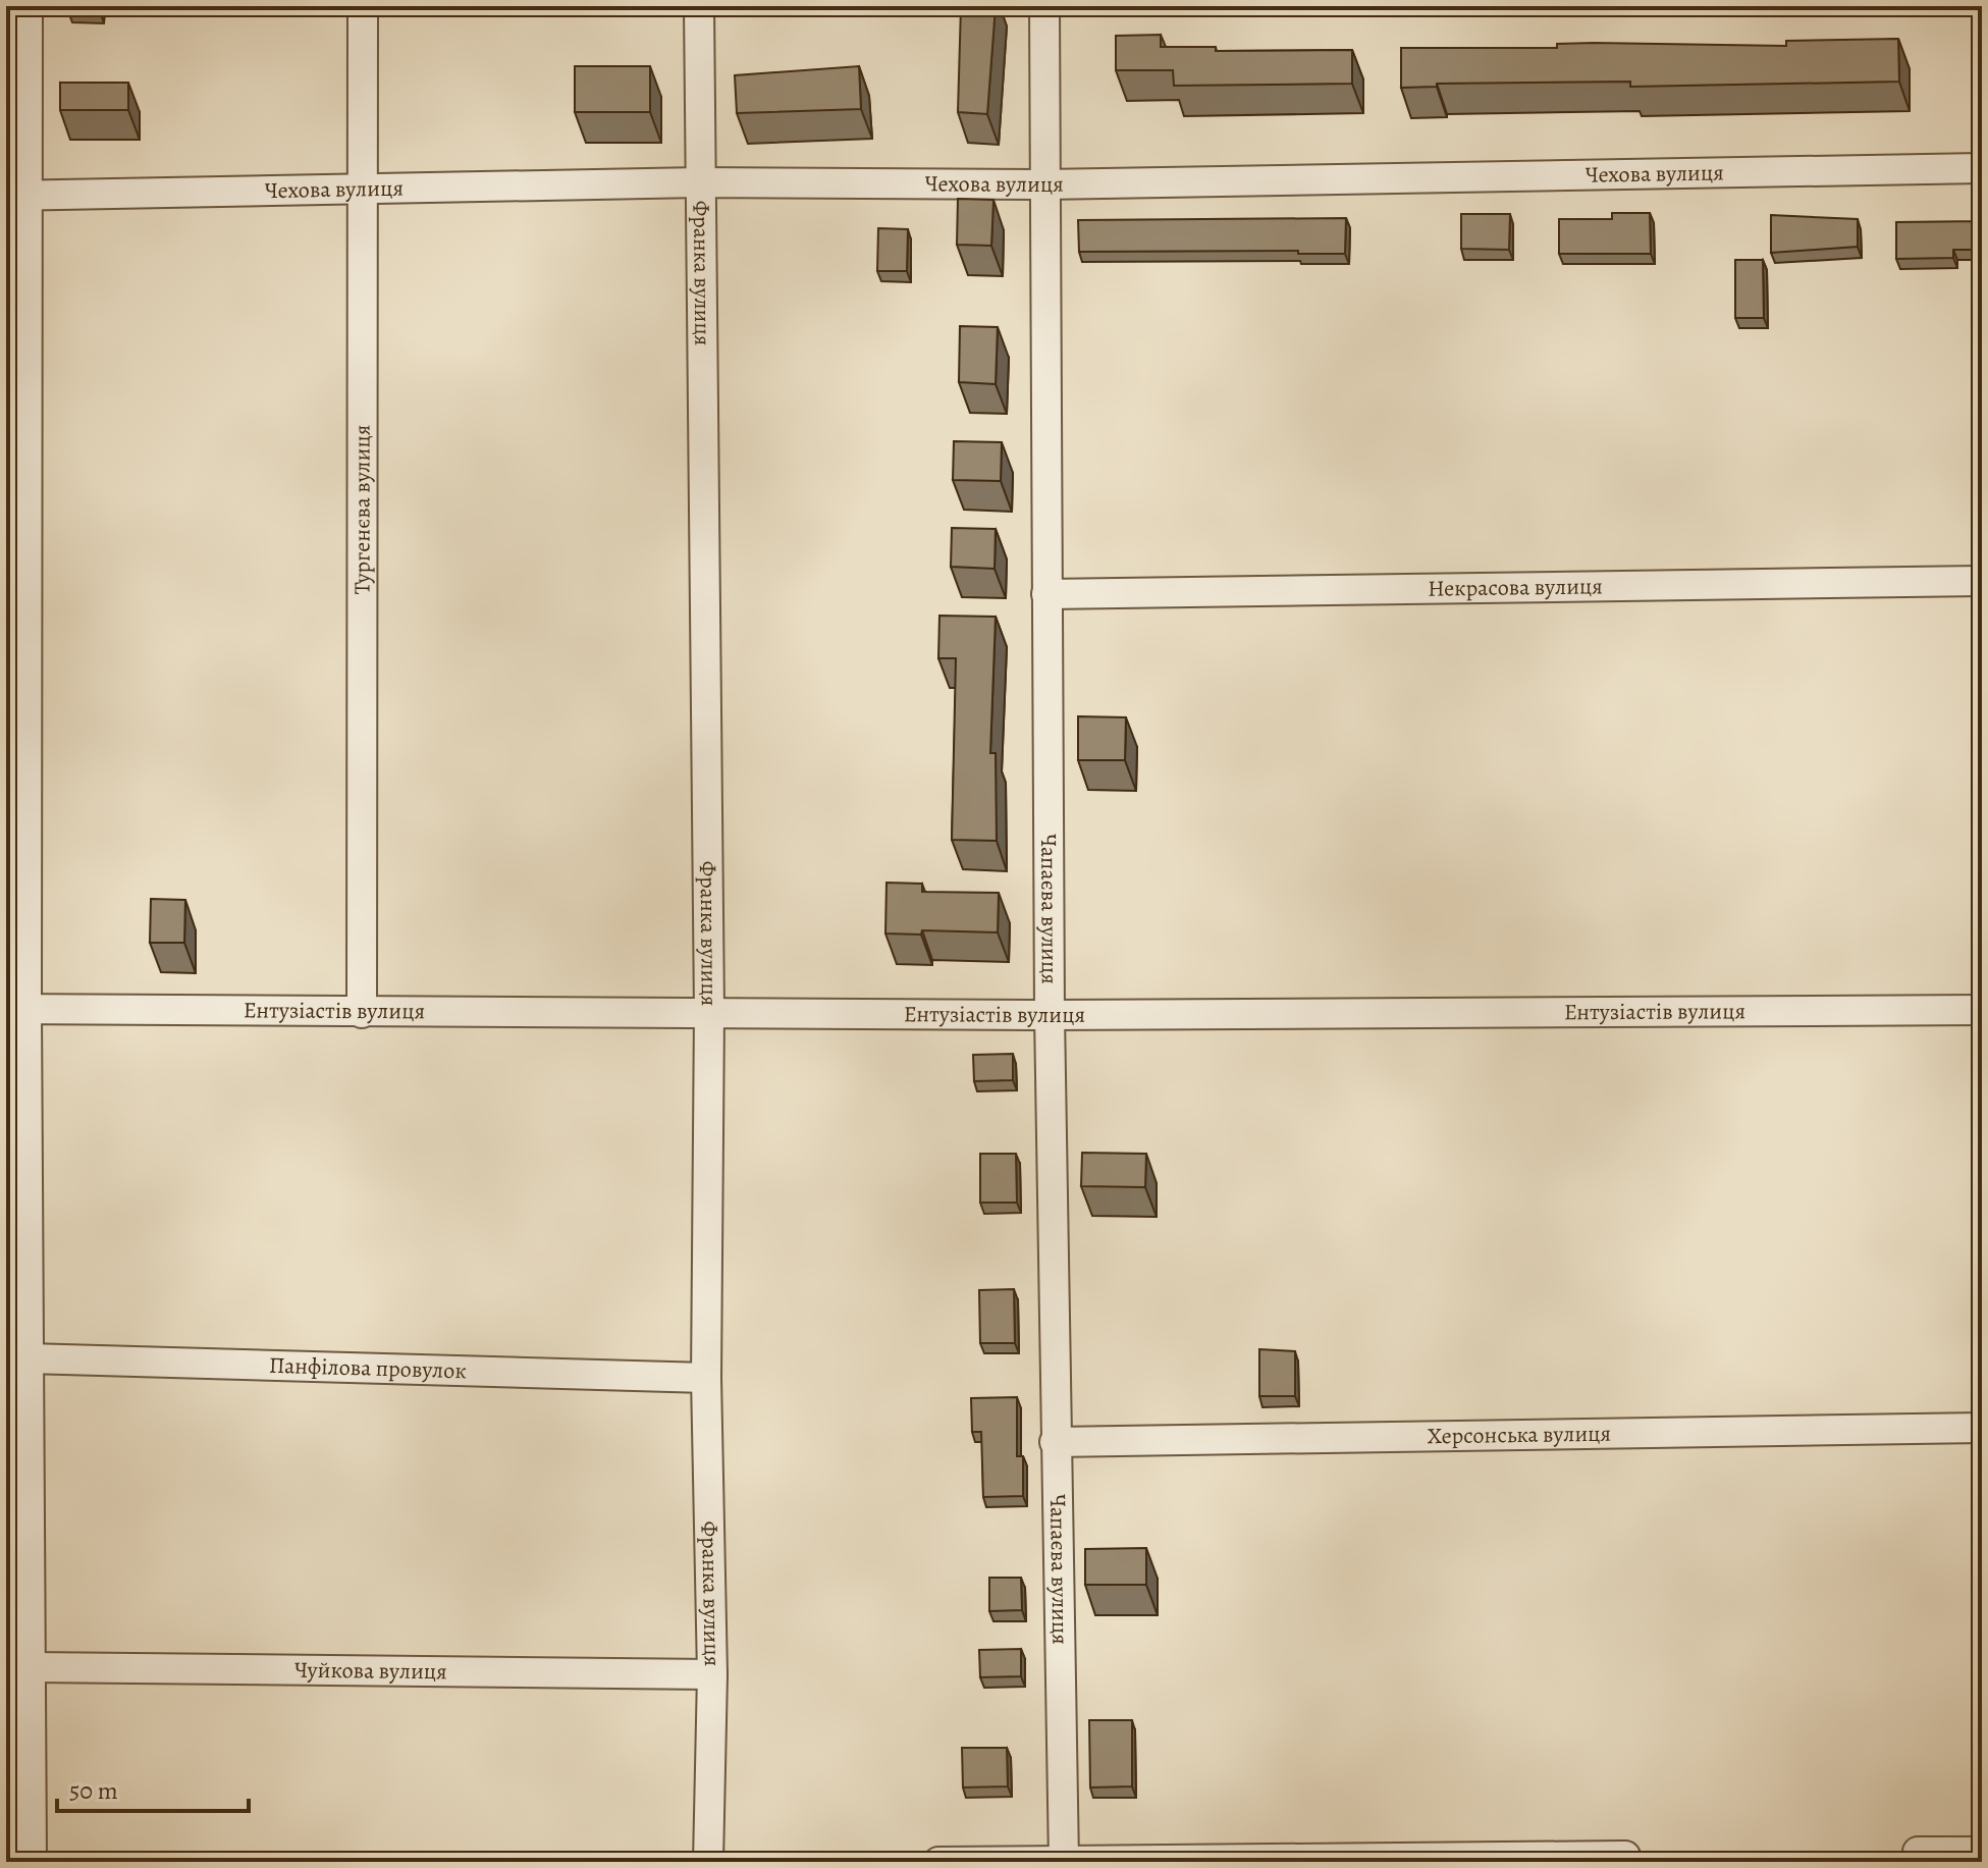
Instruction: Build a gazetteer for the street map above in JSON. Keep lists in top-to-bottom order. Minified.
{"streets":{"street":["Чехова вулиця","Франка вулиця","Тургенєва вулиця","Некрасова вулиця","Чапаєва вулиця","Ентузіастів вулиця","Панфілова провулок","Херсонська вулиця","Чуйкова вулиця"]},"crossings":[["Чехова вулиця","Франка вулиця"],["Чехова вулиця","Тургенєва вулиця"],["Чехова вулиця","Чапаєва вулиця"],["Франка вулиця","Ентузіастів вулиця"],["Франка вулиця","Панфілова провулок"],["Франка вулиця","Чуйкова вулиця"],["Тургенєва вулиця","Ентузіастів вулиця"],["Некрасова вулиця","Чапаєва вулиця"],["Чапаєва вулиця","Ентузіастів вулиця"],["Чапаєва вулиця","Херсонська вулиця"]],"scale_bar":"50 m"}
